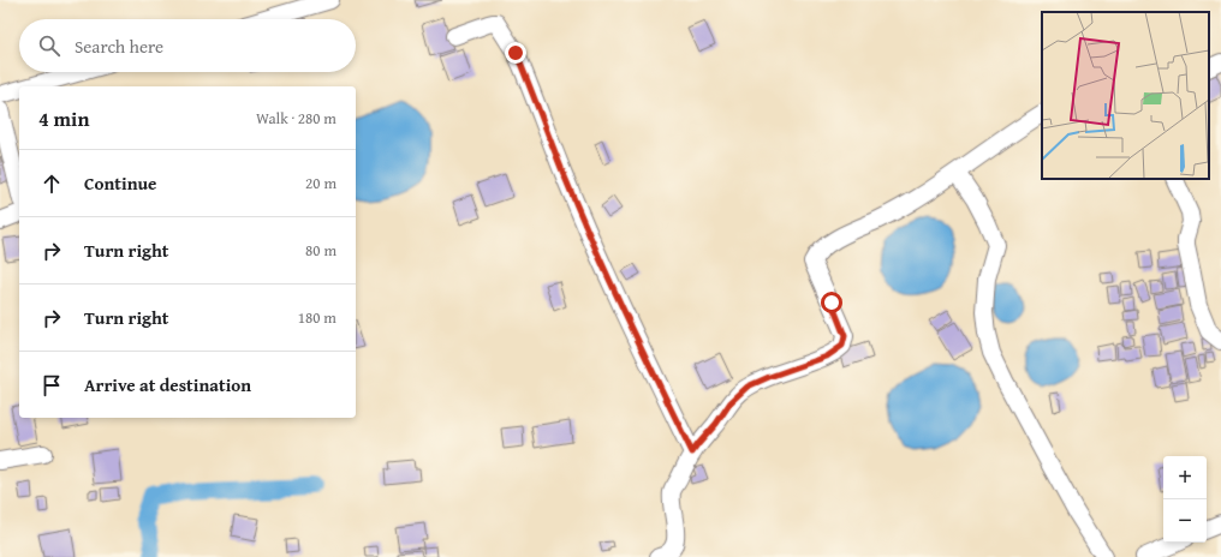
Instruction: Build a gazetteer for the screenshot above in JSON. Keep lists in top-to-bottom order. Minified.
{"page":{"search":"Search here","heading":["4 min","Walk · 280 m"],"list":[["Continue","20 m"],["Turn right","80 m"],["Turn right","180 m"],"Arrive at destination"],"map_buttons":["+","−"]}}
